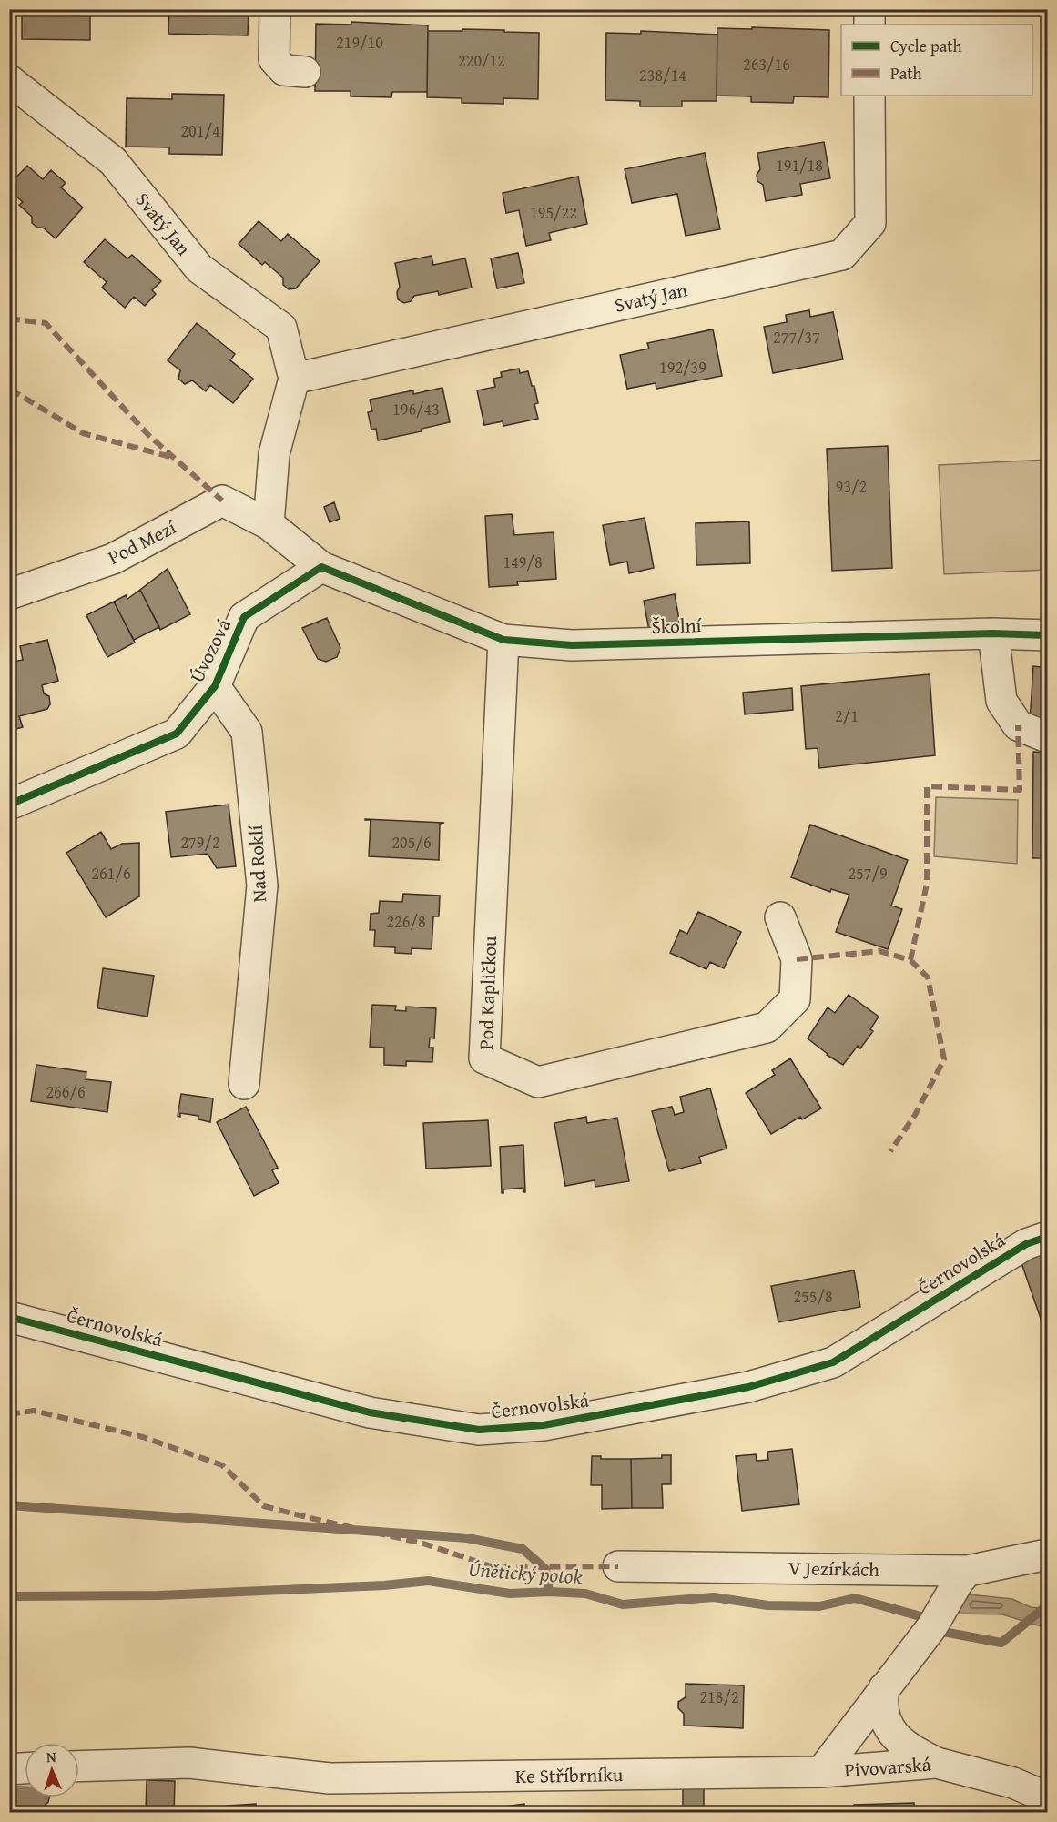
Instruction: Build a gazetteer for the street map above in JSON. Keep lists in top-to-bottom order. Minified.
{"streets":{"street":["Svatý Jan","Pod Mezí","Školní","Úvozová","Nad Roklí","Pod Kapličkou","Černovolská","V Jezírkách","Pivovarská","Ke Stříbrníku"]},"crossings":[["Svatý Jan","Pod Mezí"],["Školní","Úvozová"],["Školní","Pod Kapličkou"],["Úvozová","Nad Roklí"],["Pivovarská","Ke Stříbrníku"]],"water":["Únětický potok"],"house_numbers":["219/10","220/12","263/16","238/14","201/4","191/18","195/22","277/37","192/39","196/43","93/2","149/8","2/1","279/2","205/6","261/6","257/9","226/8","266/6","255/8","218/2"],"legend":["Cycle path","Path"],"north":"top"}
